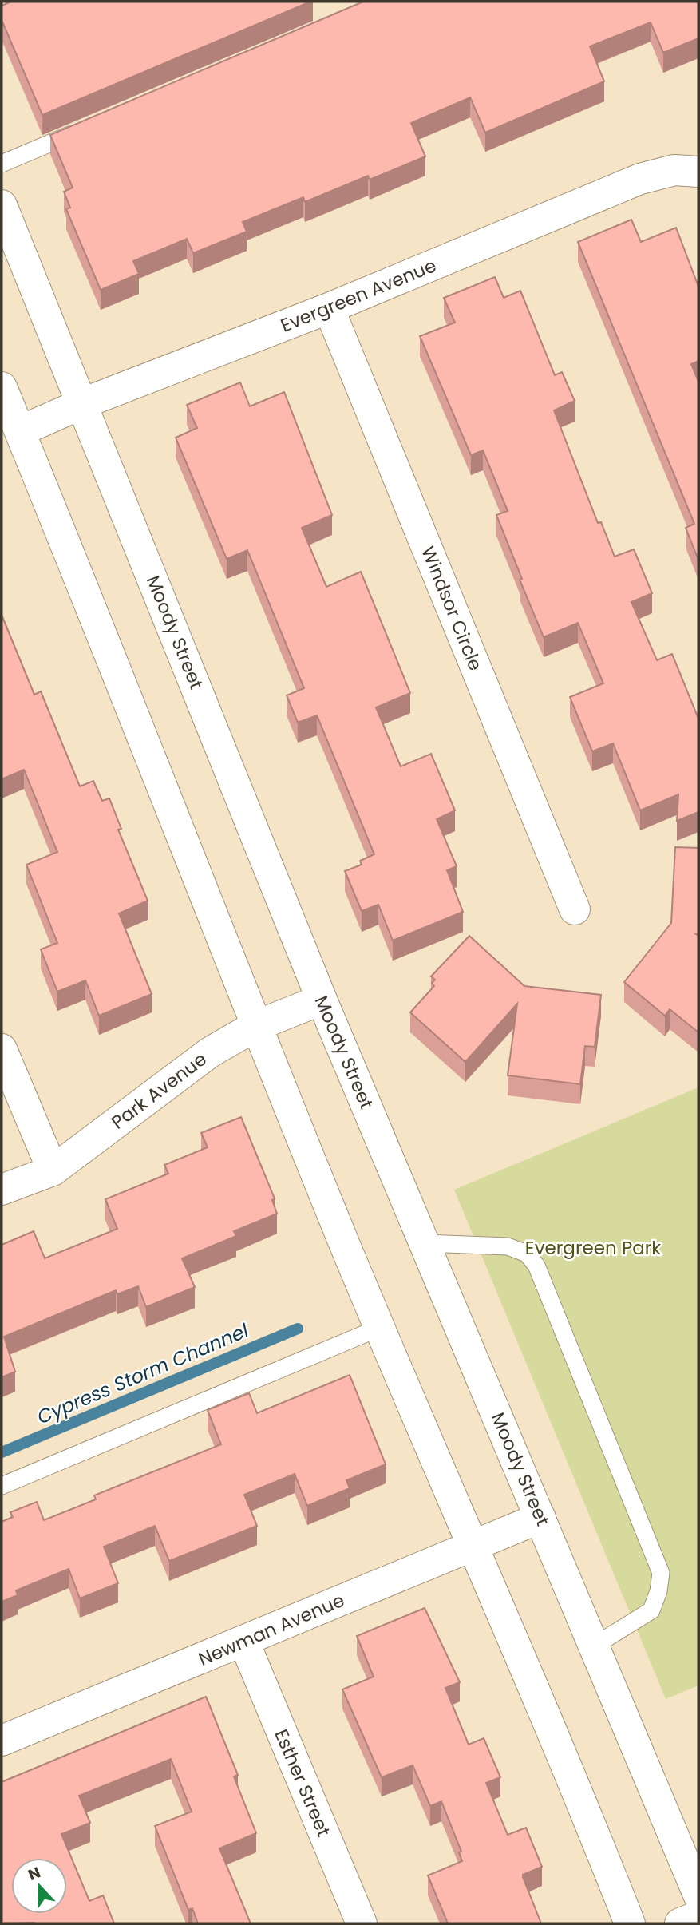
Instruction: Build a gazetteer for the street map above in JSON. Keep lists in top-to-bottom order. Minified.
{"streets":{"main road":["Evergreen Avenue","Windsor Circle","Moody Street","Park Avenue","Newman Avenue","Esther Street"]},"crossings":[["Evergreen Avenue","Windsor Circle"],["Evergreen Avenue","Moody Street"],["Moody Street","Park Avenue"],["Moody Street","Newman Avenue"],["Newman Avenue","Esther Street"]],"water":["Cypress Storm Channel"],"parks":["Evergreen Park"],"north":"top"}
